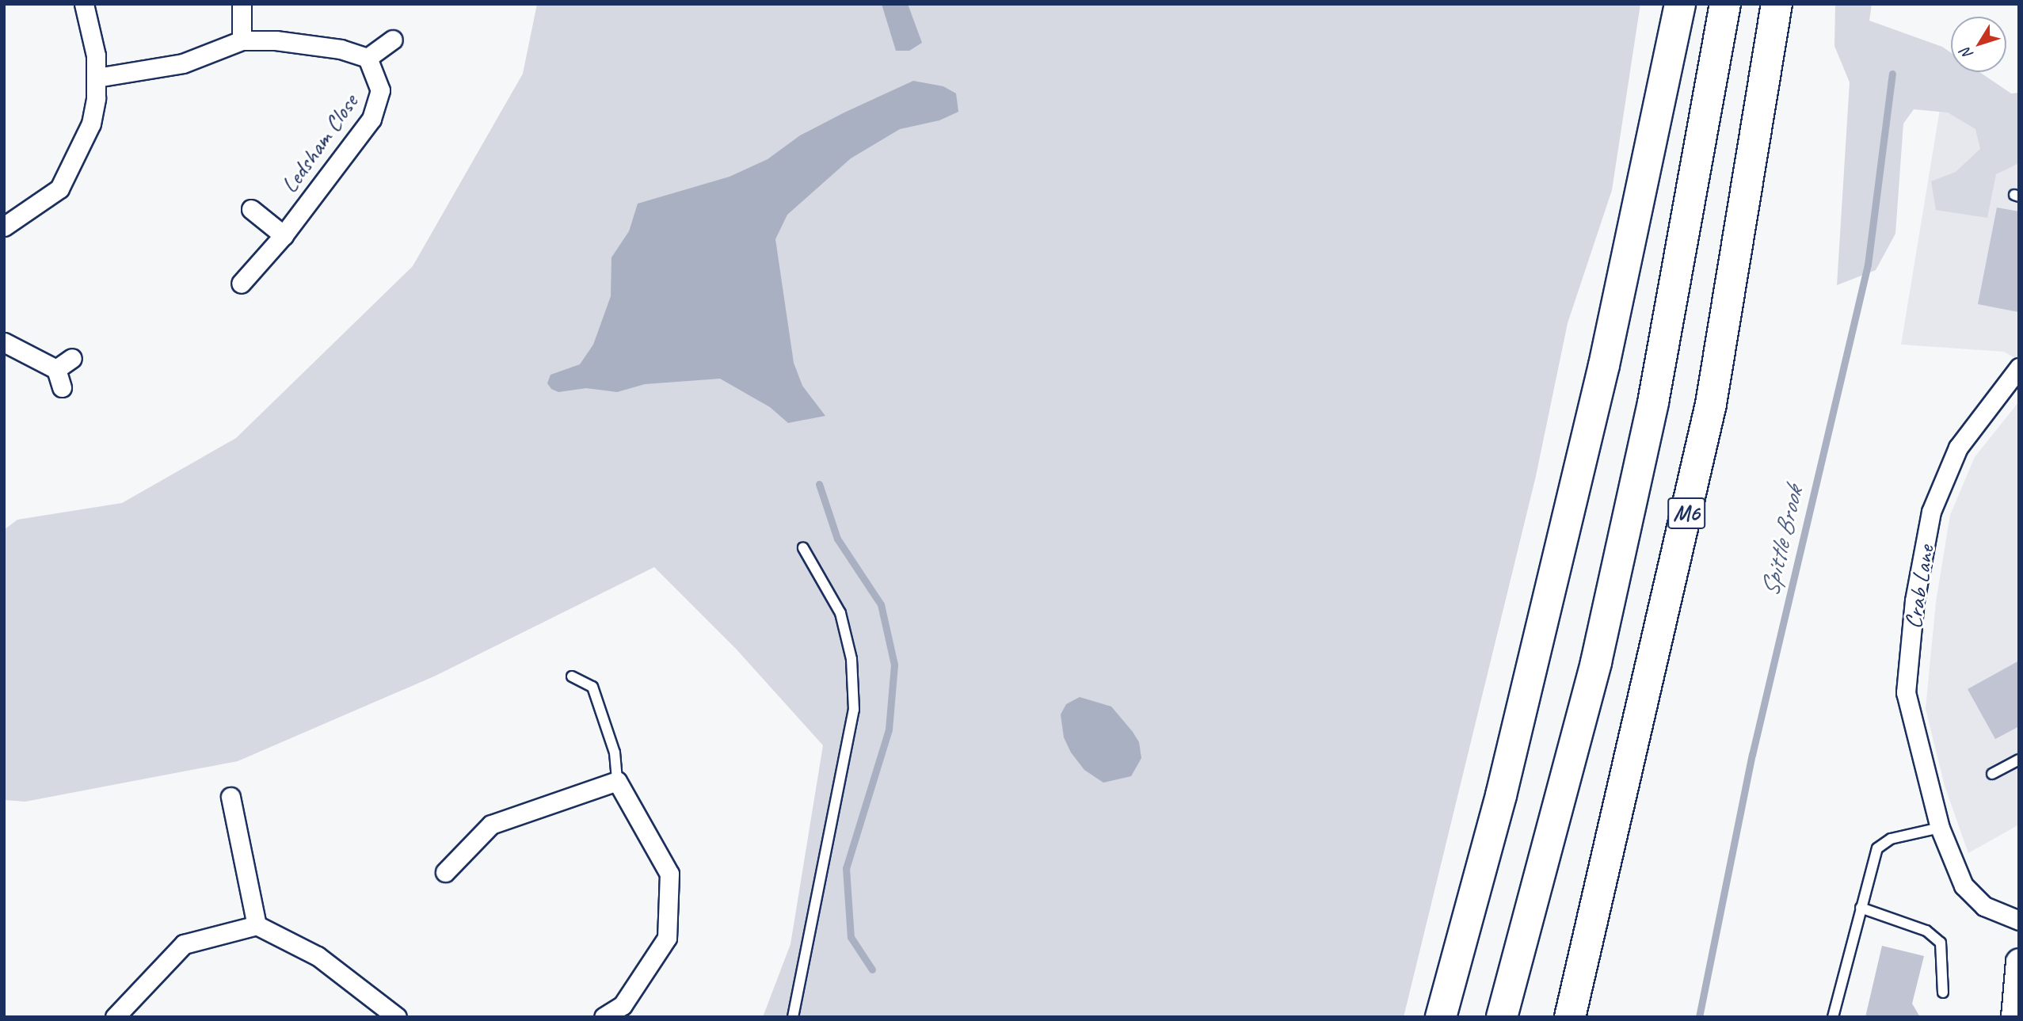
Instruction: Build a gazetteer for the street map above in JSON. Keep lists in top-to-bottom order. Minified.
{"streets":{"highway":["M6"],"street":["Ledsham Close","Crab Lane"]},"water":["Spittle Brook"],"north":"bottom left"}
